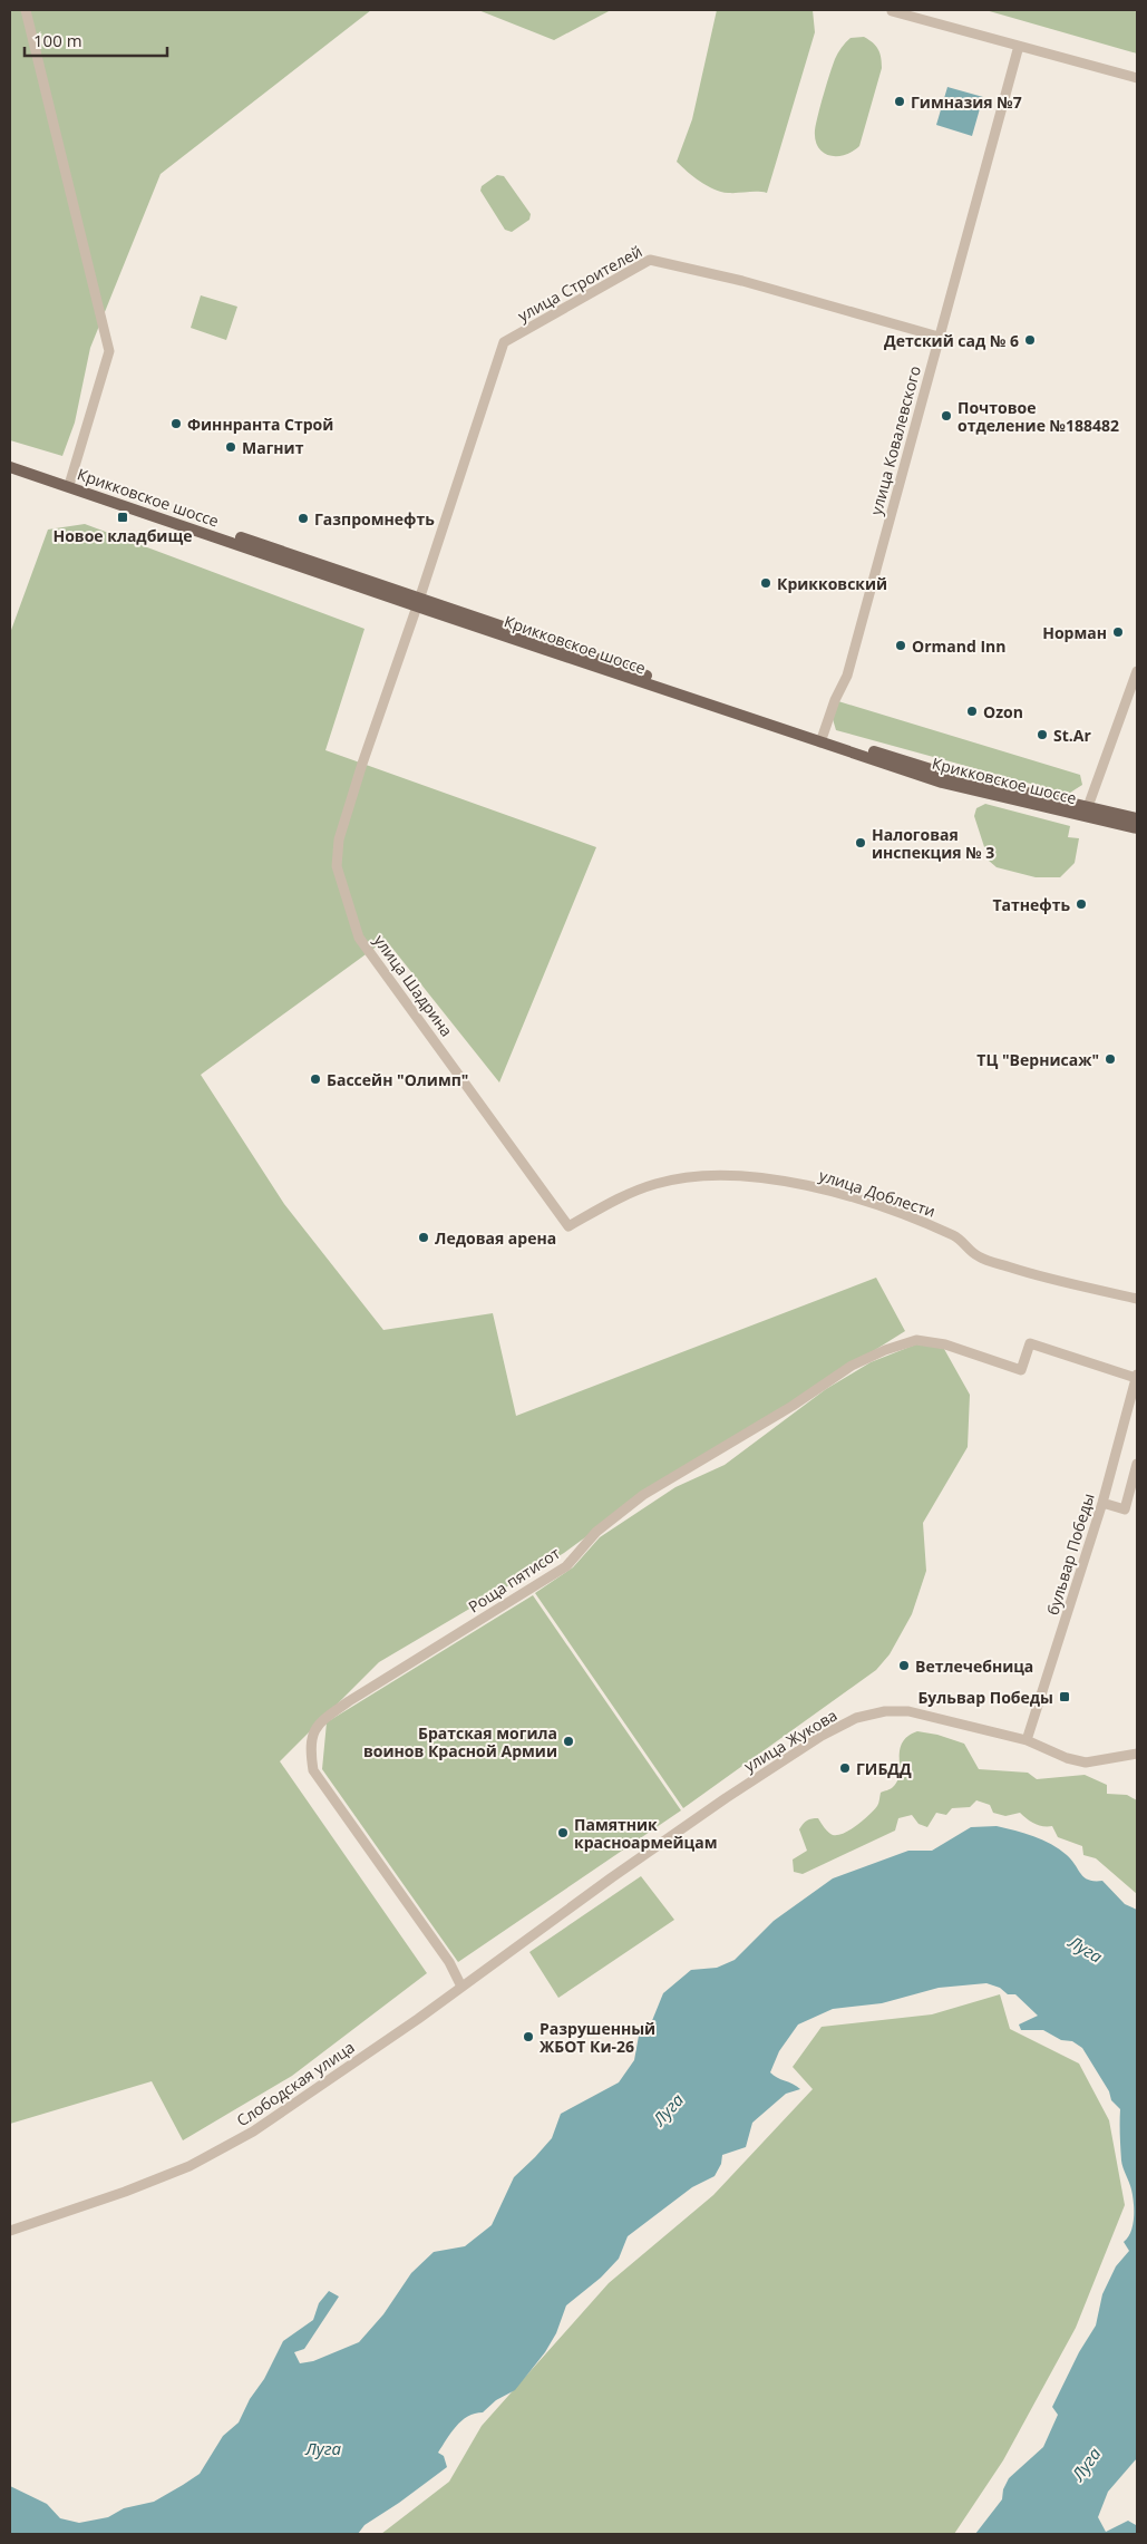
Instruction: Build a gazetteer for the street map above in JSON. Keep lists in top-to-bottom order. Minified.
{"streets":{"main road":["Крикковское шоссе"],"street":["улица Строителей","улица Ковалевского","улица Шадрина","улица Доблести","бульвар Победы","Роща пятисот","улица Жукова","Слободская улица"]},"crossings":[["улица Строителей","улица Ковалевского"],["улица Строителей","Крикковское шоссе"],["улица Строителей","улица Шадрина"],["улица Ковалевского","Крикковское шоссе"],["Крикковское шоссе","улица Шадрина"],["улица Шадрина","улица Доблести"],["бульвар Победы","Роща пятисот"],["бульвар Победы","улица Жукова"],["Роща пятисот","Слободская улица"],["улица Жукова","Слободская улица"]],"water":["Луга"],"places":{"other":["Гимназия №7","Детский сад № 6","Почтовое отделение №188482","Финнранта Строй","Магнит","Газпромнефть","Крикковский","Норман","Ormand Inn","Ozon","St.Ar","Налоговая инспекция № 3","Татнефть","ТЦ \"Вернисаж\"","Бассейн \"Олимп\"","Ледовая арена","Ветлечебница","Братская могила воинов Красной Армии","ГИБДД","Памятник красноармейцам","Разрушенный ЖБОТ Ки-26"],"transit":["Новое кладбище","Бульвар Победы"]},"scale_bar":"100 m"}
